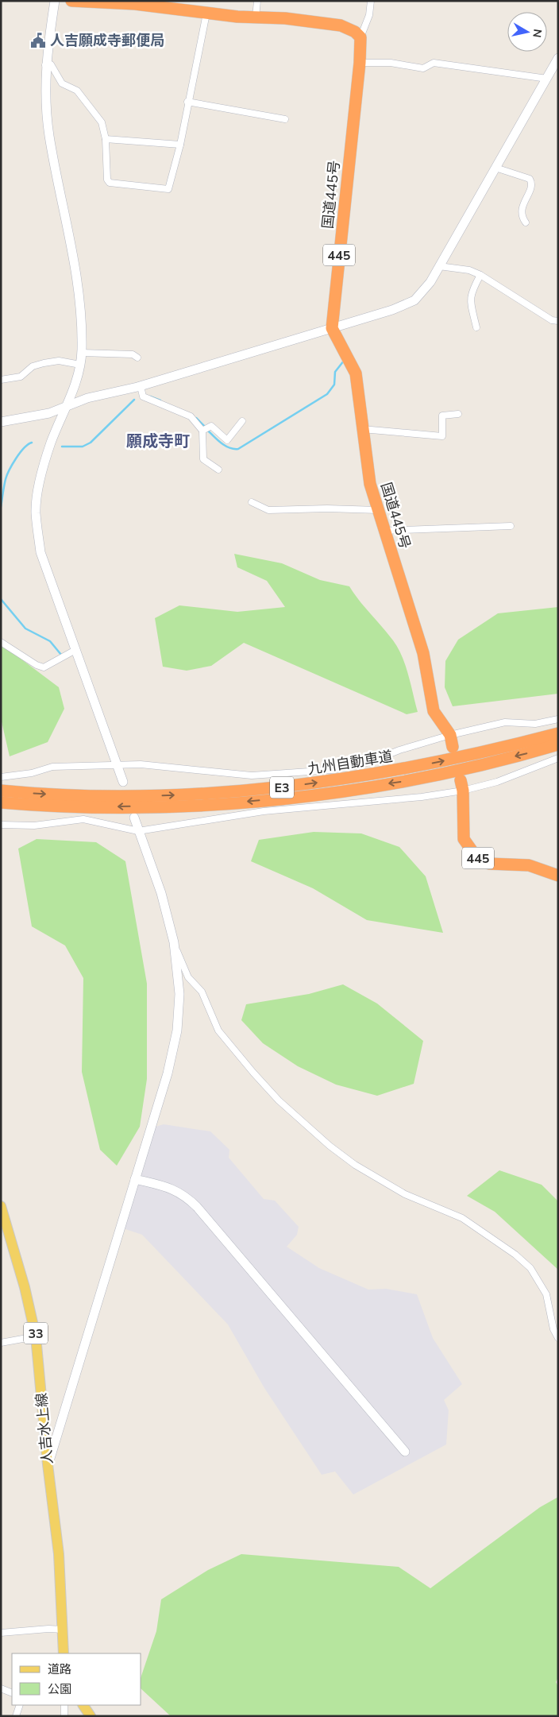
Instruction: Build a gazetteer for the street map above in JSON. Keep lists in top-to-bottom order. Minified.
{"streets":{"highway":["国道445号","445","九州自動車道","E3"],"main road":["33","人吉水上線"]},"districts":["願成寺町"],"places":{"public building":["人吉願成寺郵便局"]},"legend":["道路","公園"],"north":"right"}
